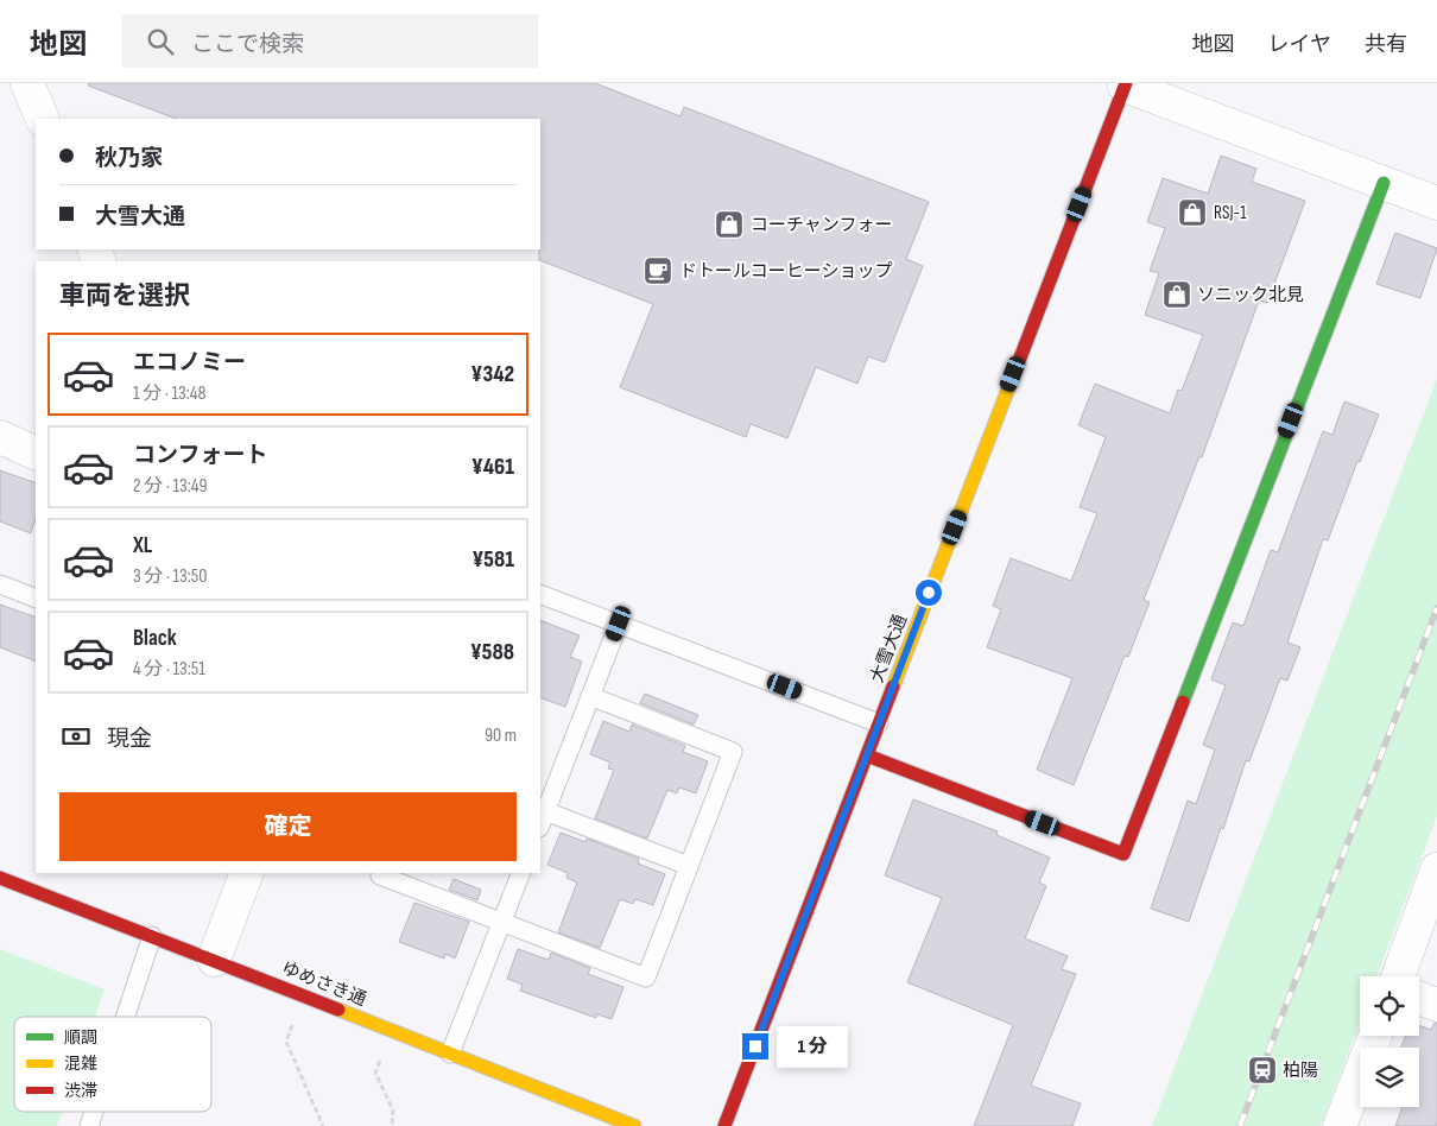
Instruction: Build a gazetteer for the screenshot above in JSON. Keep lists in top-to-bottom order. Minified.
{"streets":{"main road":["大雪大通","ゆめさき通"]},"places":{"shop":["RSJ-1","コーチャンフォー","ソニック北見"],"cafe":["ドトールコーヒーショップ"],"station":["柏陽"]},"legend":["順調","混雑","渋滞"],"page":{"header":"地図","search":"ここで検索","nav":["地図","レイヤ","共有"],"banner":["秋乃家","大雪大通"],"heading":"車両を選択","list":[{"name":"エコノミー","note":"1 分 · 13:48","value":"¥342"},{"name":"コンフォート","note":"2 分 · 13:49","value":"¥461"},{"name":"XL","note":"3 分 · 13:50","value":"¥581"},{"name":"Black","note":"4 分 · 13:51","value":"¥588"}],"pay":["現金","90 m"],"buttons":"確定","bubble":"1 分"}}
